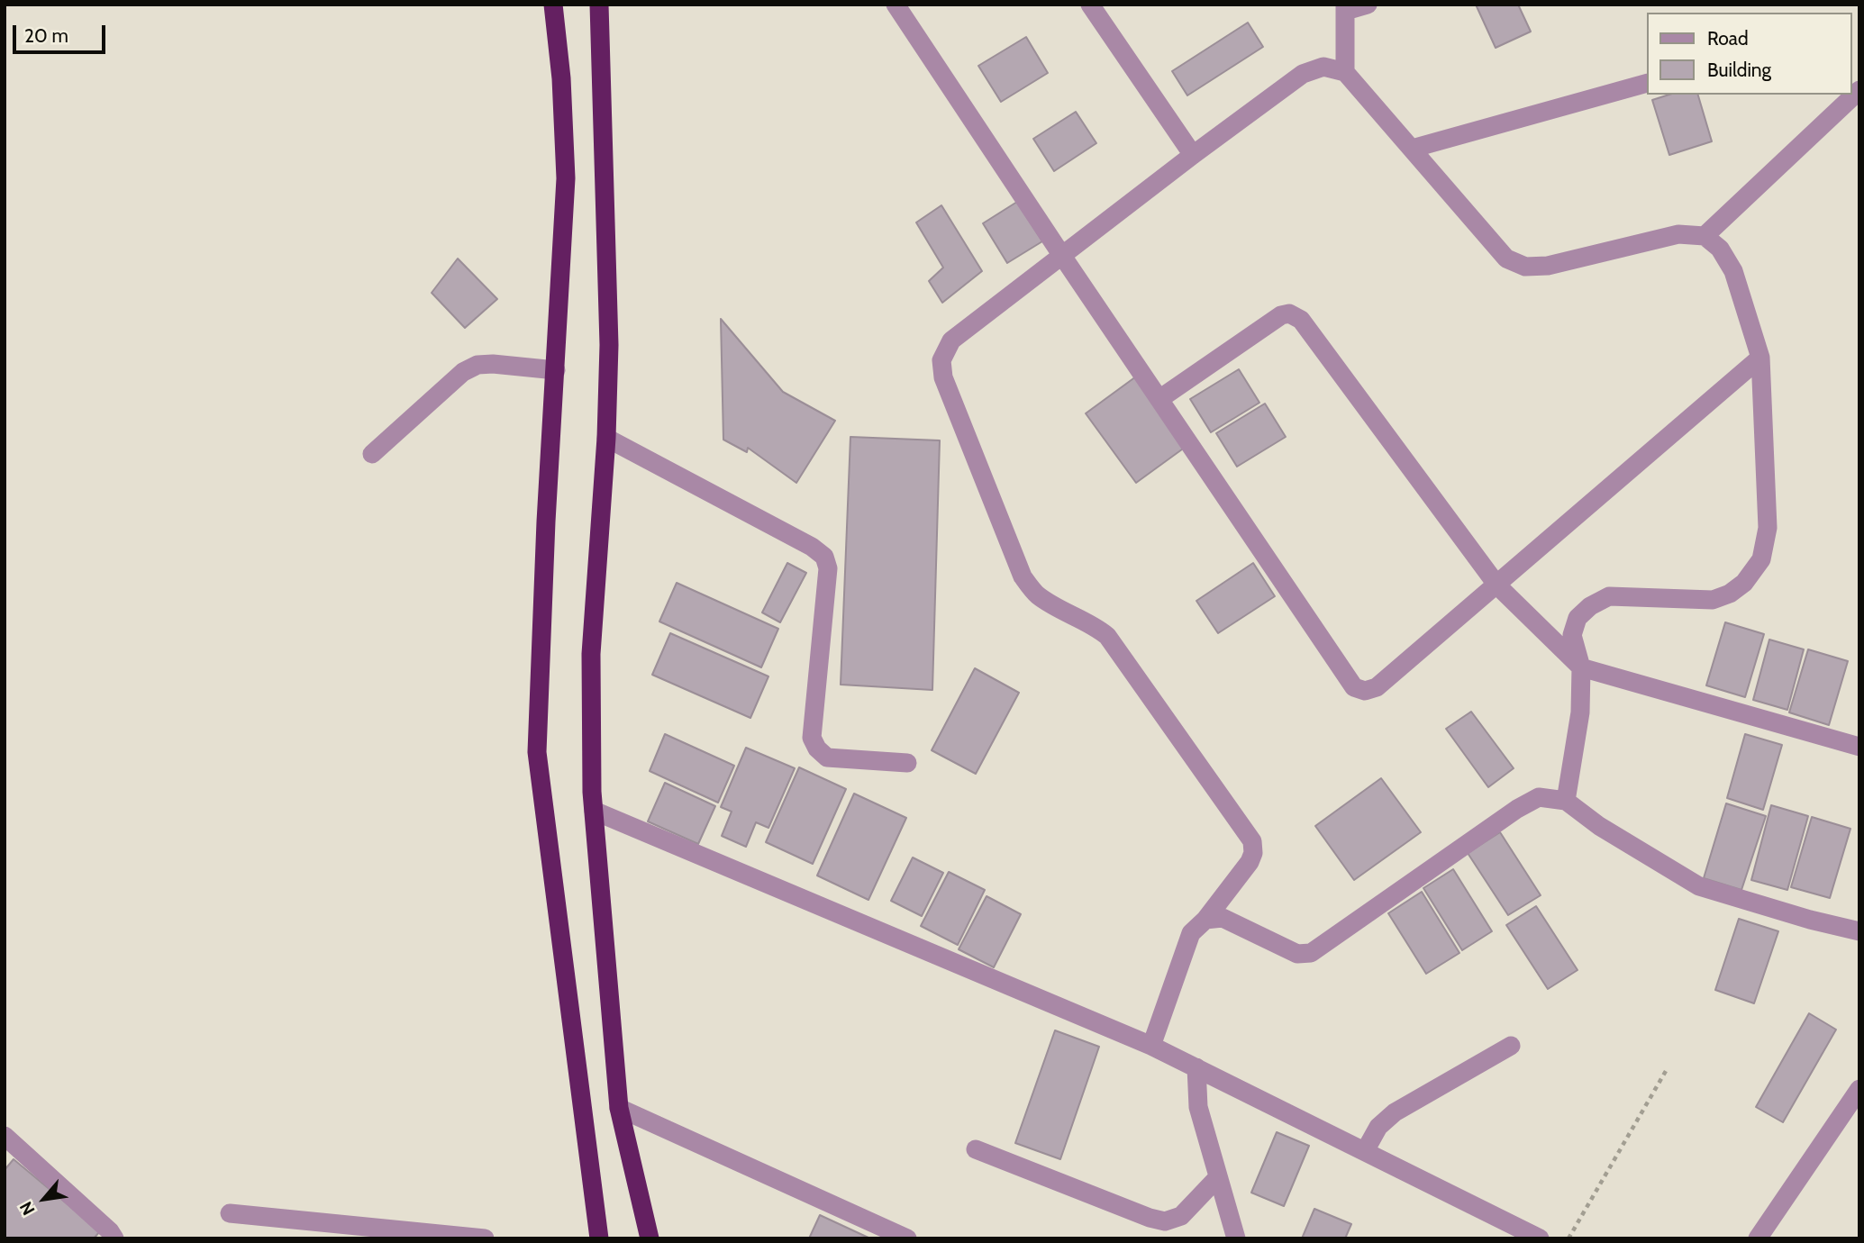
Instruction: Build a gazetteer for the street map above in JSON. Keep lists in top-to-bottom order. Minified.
{"legend":["Road","Building"],"scale_bar":"20 m","north":"bottom left"}
